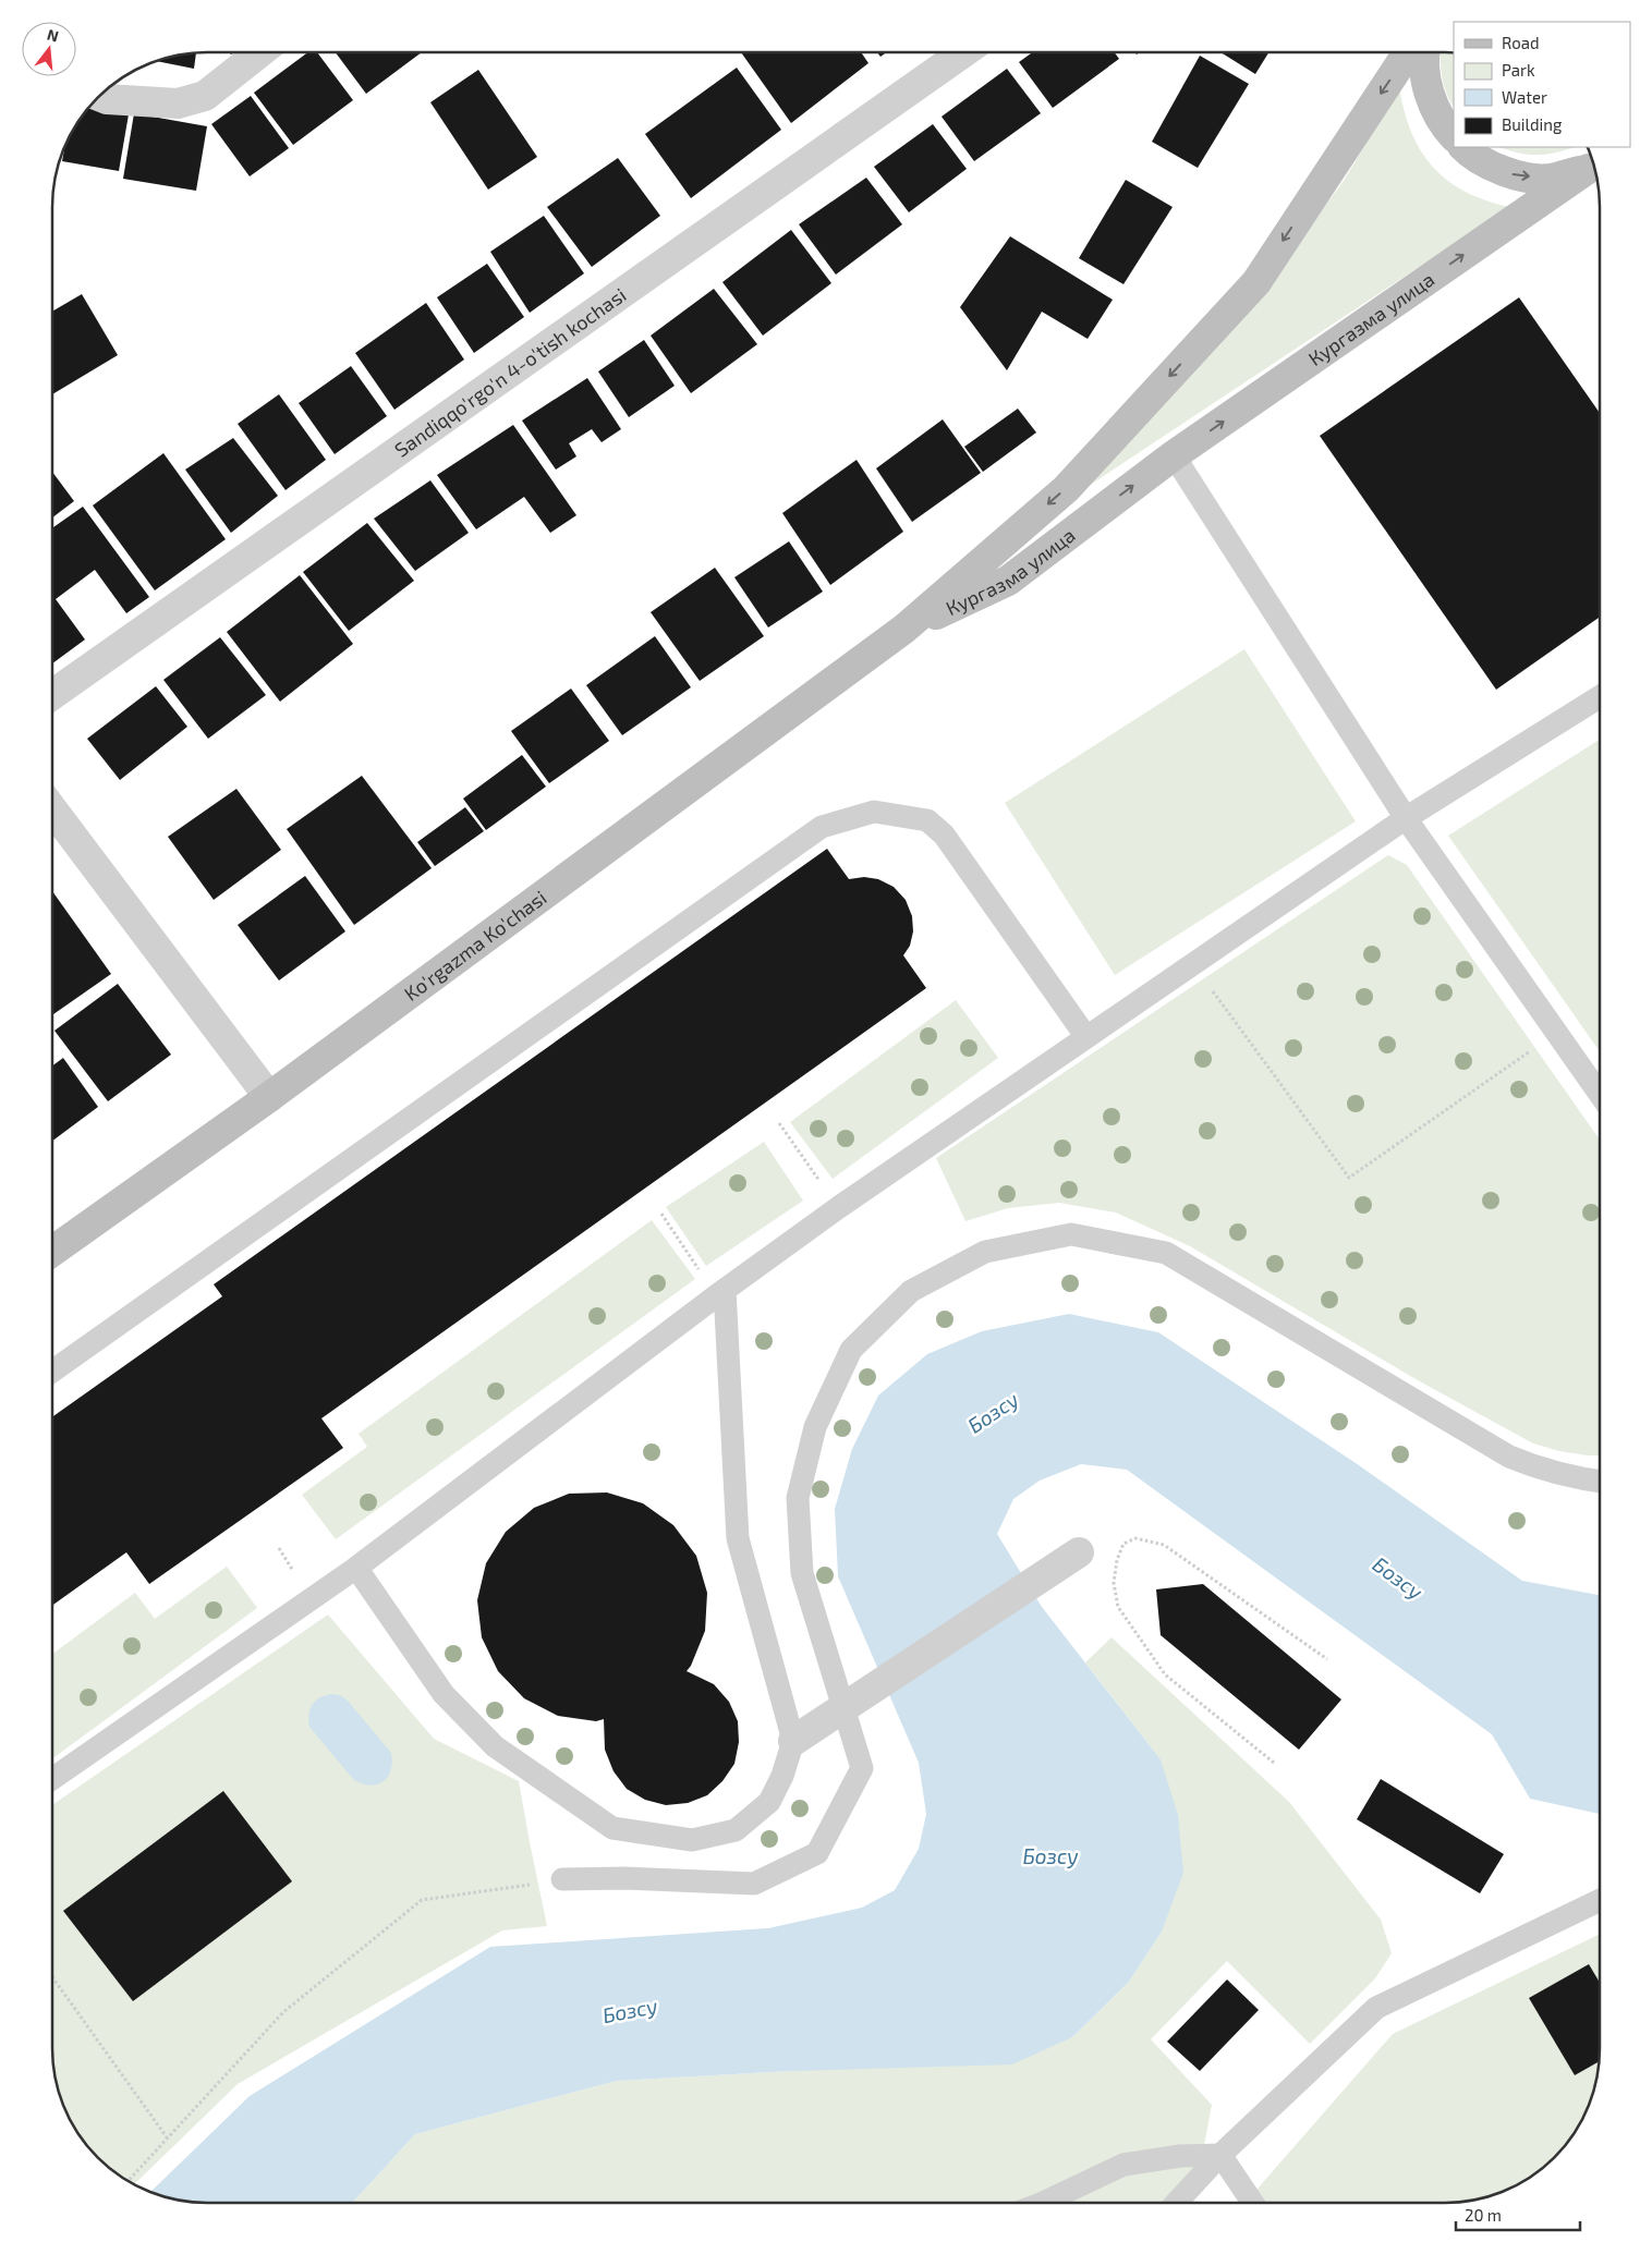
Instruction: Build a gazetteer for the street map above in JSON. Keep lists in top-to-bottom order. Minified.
{"streets":{"street":["Кургазма улица","Sandiqqo'rgo'n 4-o'tish kochasi","Ko'rgazma Ko'chasi"]},"crossings":[["Кургазма улица","Ko'rgazma Ko'chasi"]],"water":["Бозсу"],"legend":["Road","Park","Water","Building"],"scale_bar":"20 m","north":"top"}
